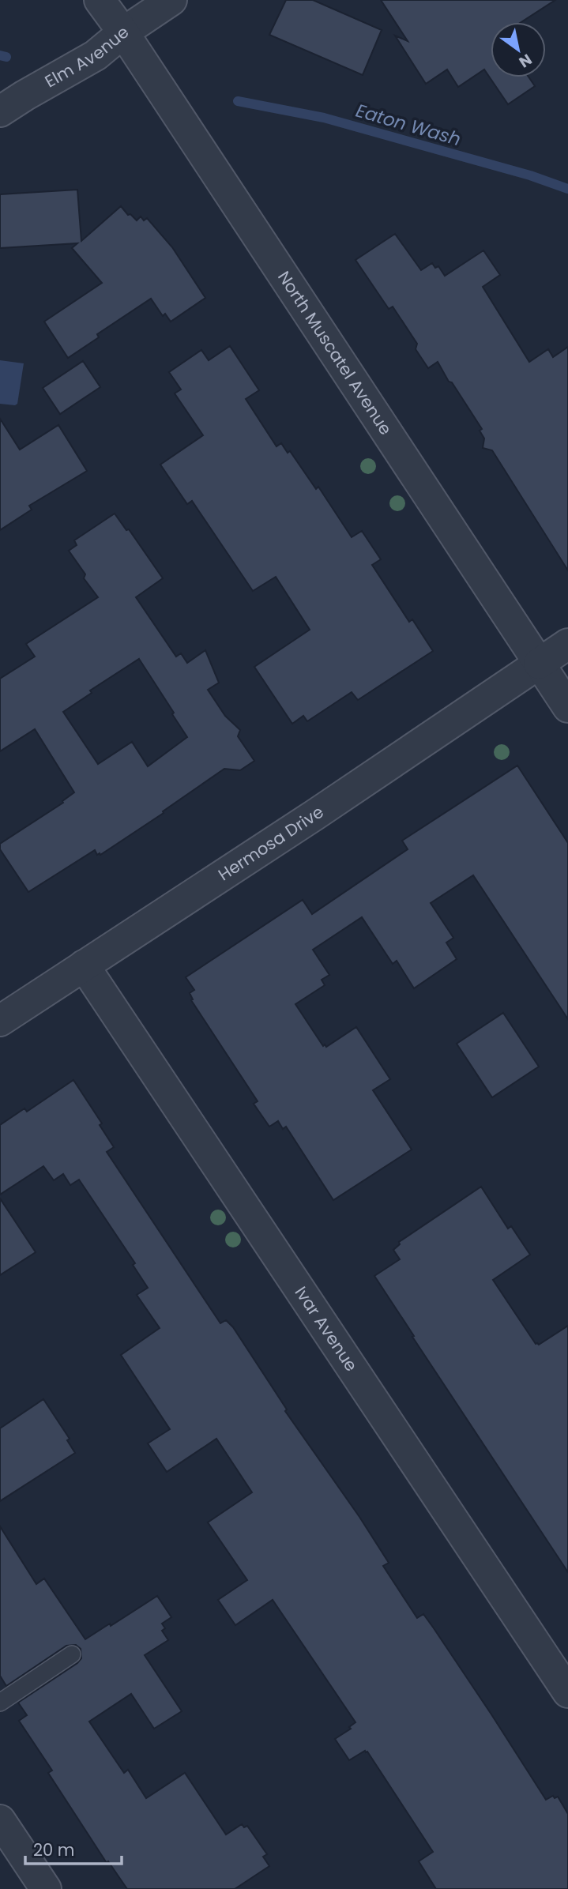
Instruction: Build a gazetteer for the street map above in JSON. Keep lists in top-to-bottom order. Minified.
{"streets":{"street":["Elm Avenue","North Muscatel Avenue","Hermosa Drive","Ivar Avenue"]},"crossings":[["Elm Avenue","North Muscatel Avenue"],["North Muscatel Avenue","Hermosa Drive"],["Hermosa Drive","Ivar Avenue"]],"water":["Eaton Wash"],"scale_bar":"20 m","north":"bottom right"}
